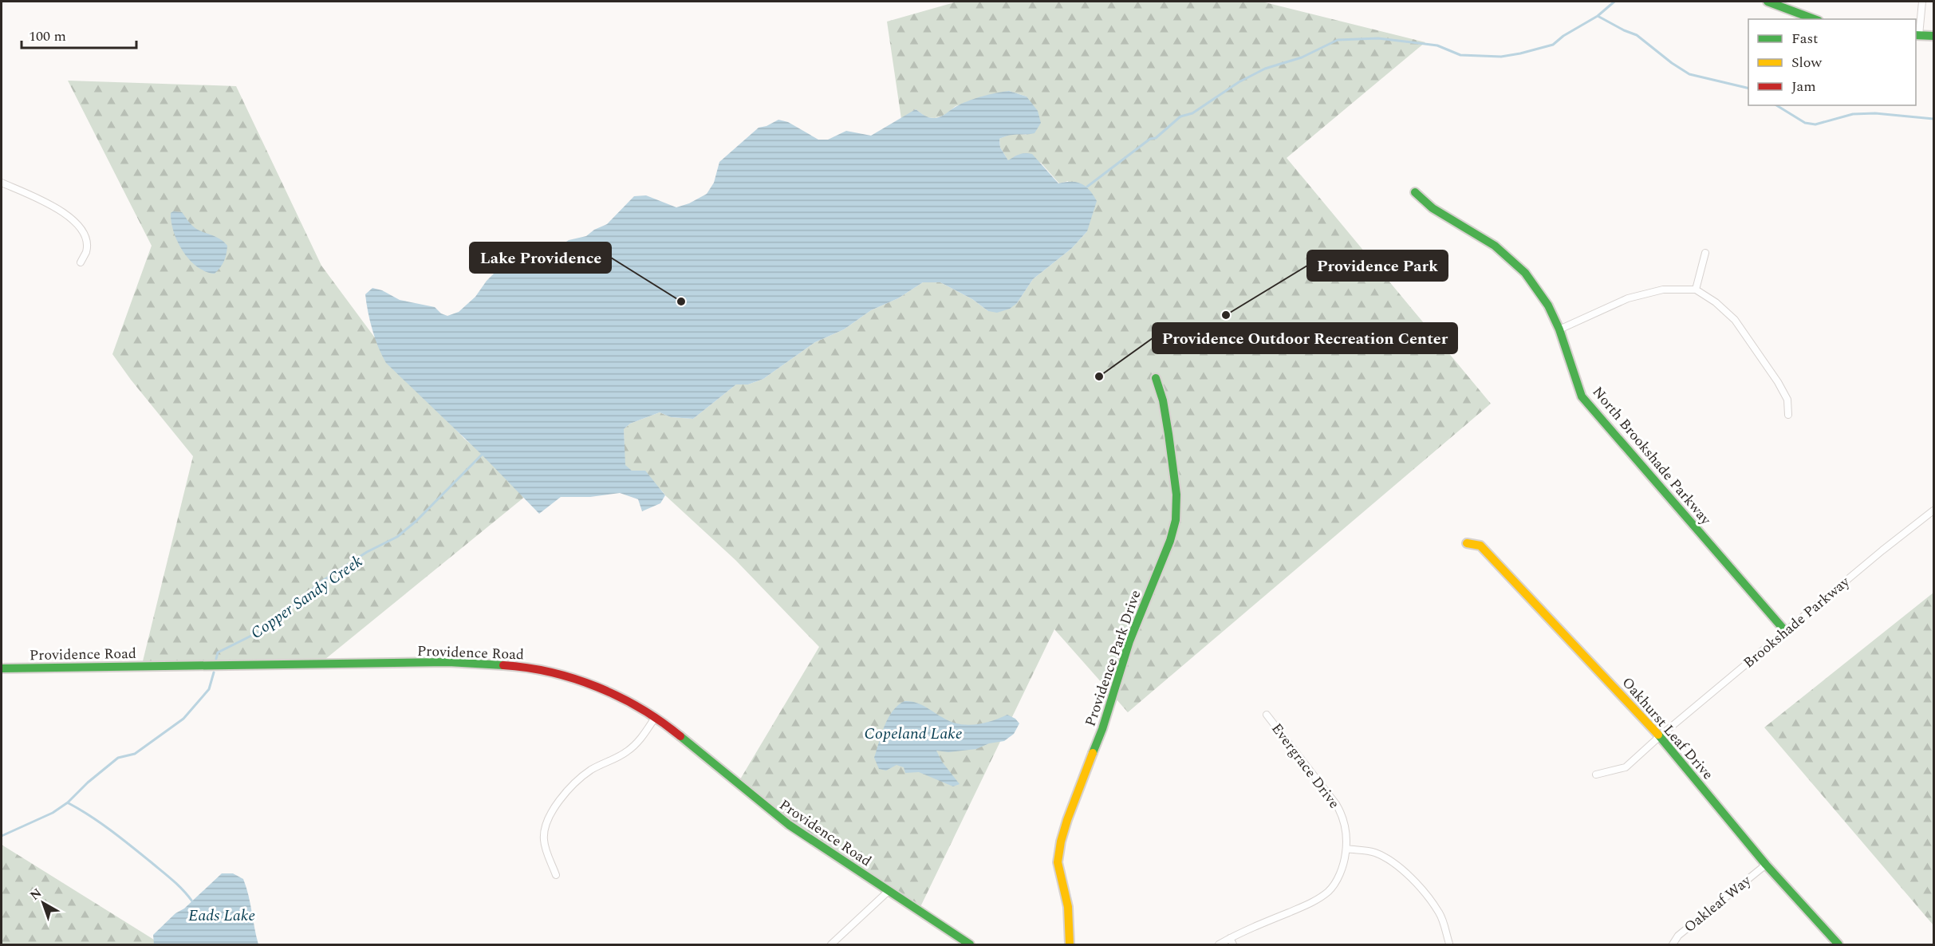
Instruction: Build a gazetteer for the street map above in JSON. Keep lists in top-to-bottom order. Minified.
{"streets":{"street":["North Brookshade Parkway","Brookshade Parkway","Providence Road","Providence Park Drive","Oakhurst Leaf Drive","Evergrace Drive","Oakleaf Way"]},"crossings":[["North Brookshade Parkway","Brookshade Parkway"],["Brookshade Parkway","Oakhurst Leaf Drive"],["Oakhurst Leaf Drive","Oakleaf Way"]],"water":["Copper Sandy Creek","Copeland Lake","Eads Lake"],"places":["Lake Providence","Providence Park","Providence Outdoor Recreation Center"],"legend":["Fast","Slow","Jam"],"scale_bar":"100 m","north":"top left"}
